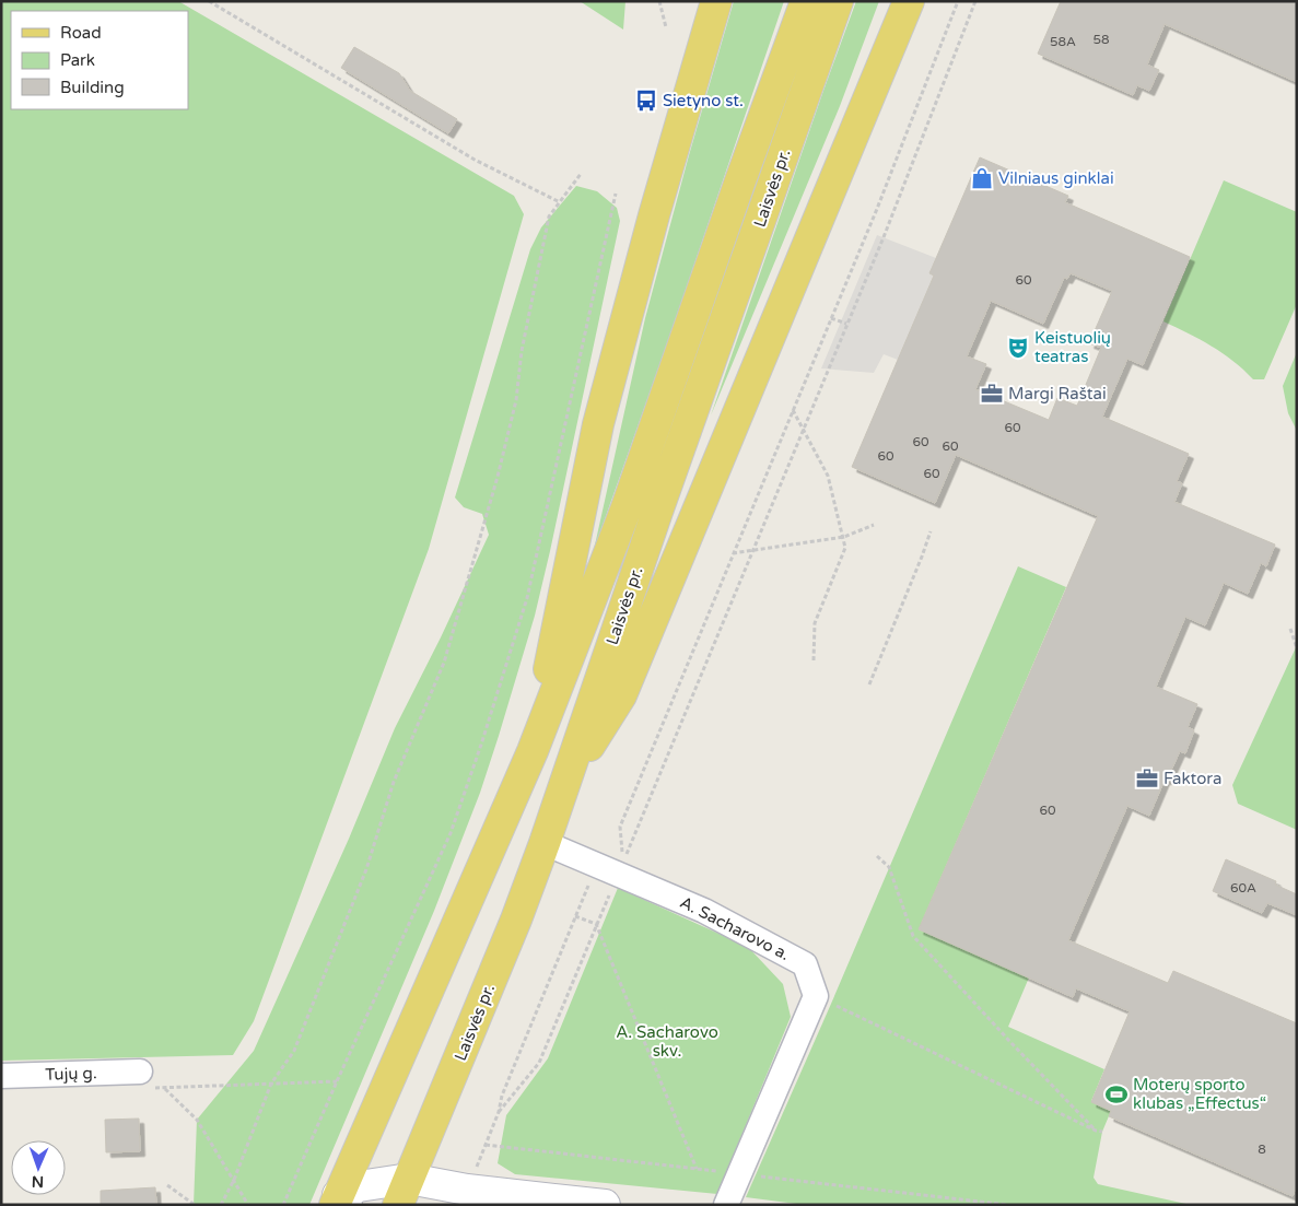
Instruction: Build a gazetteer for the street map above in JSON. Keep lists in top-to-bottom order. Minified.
{"streets":{"main road":["Laisvės pr."],"street":["A. Sacharovo a.","Tujų g."]},"crossings":[["Laisvės pr.","A. Sacharovo a."]],"parks":["A. Sacharovo skv."],"places":{"bus stop":["Sietyno st."],"shop":["Vilniaus ginklai"],"theatre":["Keistuolių teatras"],"office":["Margi Raštai","Faktora"],"sports":["Moterų sporto klubas „Effectus“"]},"house_numbers":["58","58A","60","60","60","60","60","60","60","60A","8"],"legend":["Road","Park","Building"],"north":"bottom"}
